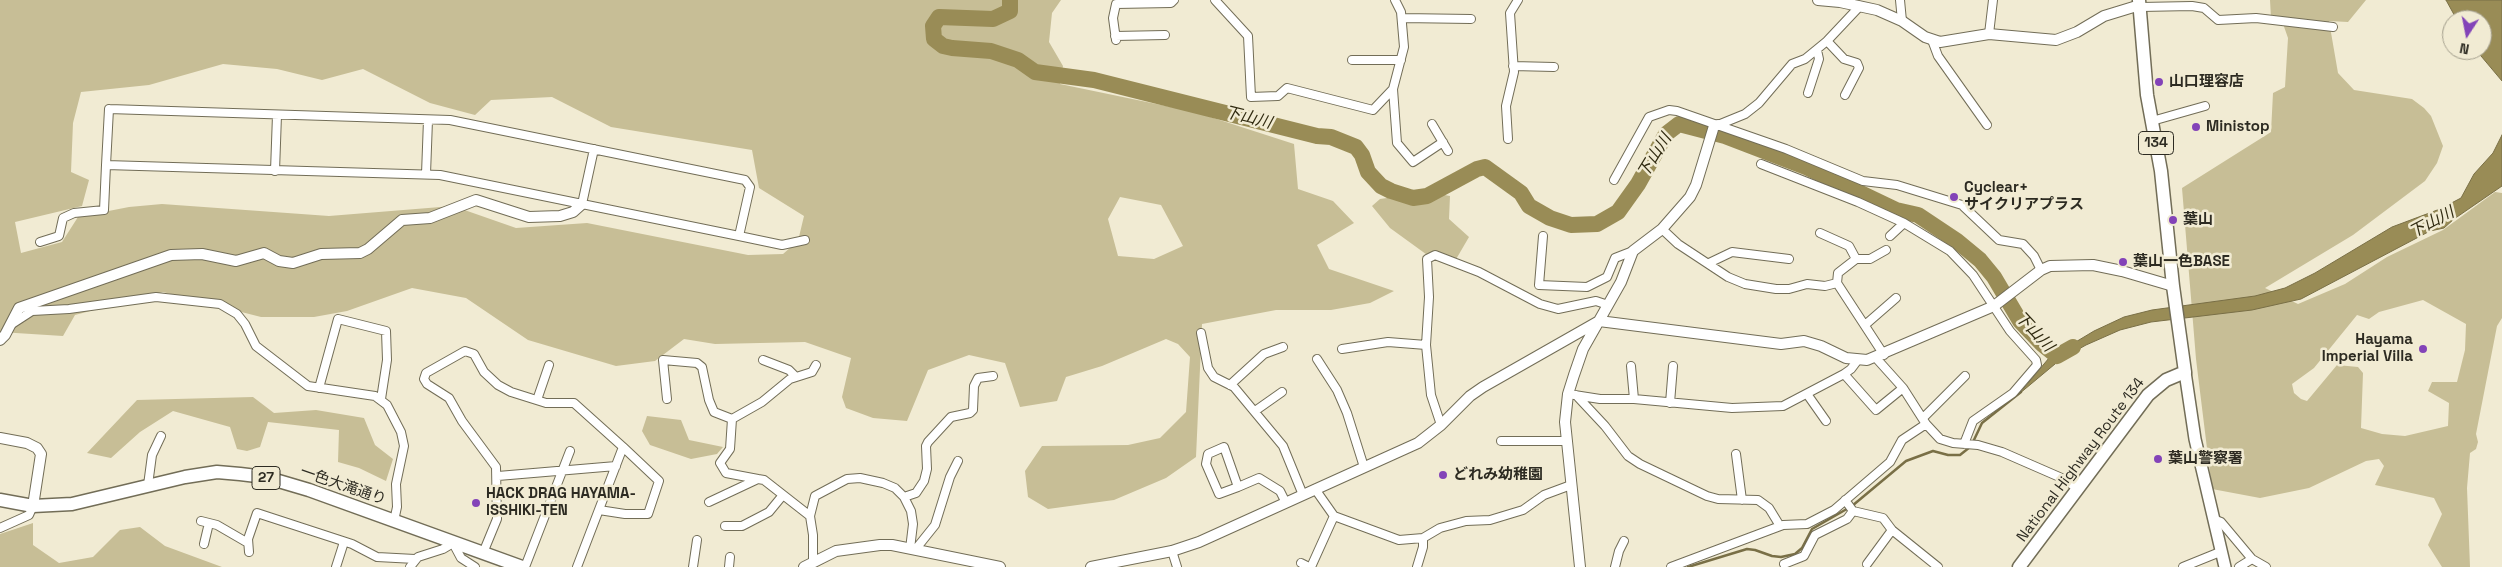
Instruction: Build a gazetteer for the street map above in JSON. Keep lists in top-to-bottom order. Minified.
{"streets":{"main road":["134","National Highway Route 134","27","一色大滝通り"]},"crossings":[["134","National Highway Route 134"]],"water":["下山川"],"places":["山口理容店","Ministop","Cyclear+ サイクリアプラス","葉山","葉山一色BASE","Hayama Imperial Villa","葉山警察署","どれみ幼稚園","HACK DRAG HAYAMA- ISSHIKI-TEN"],"north":"bottom"}
